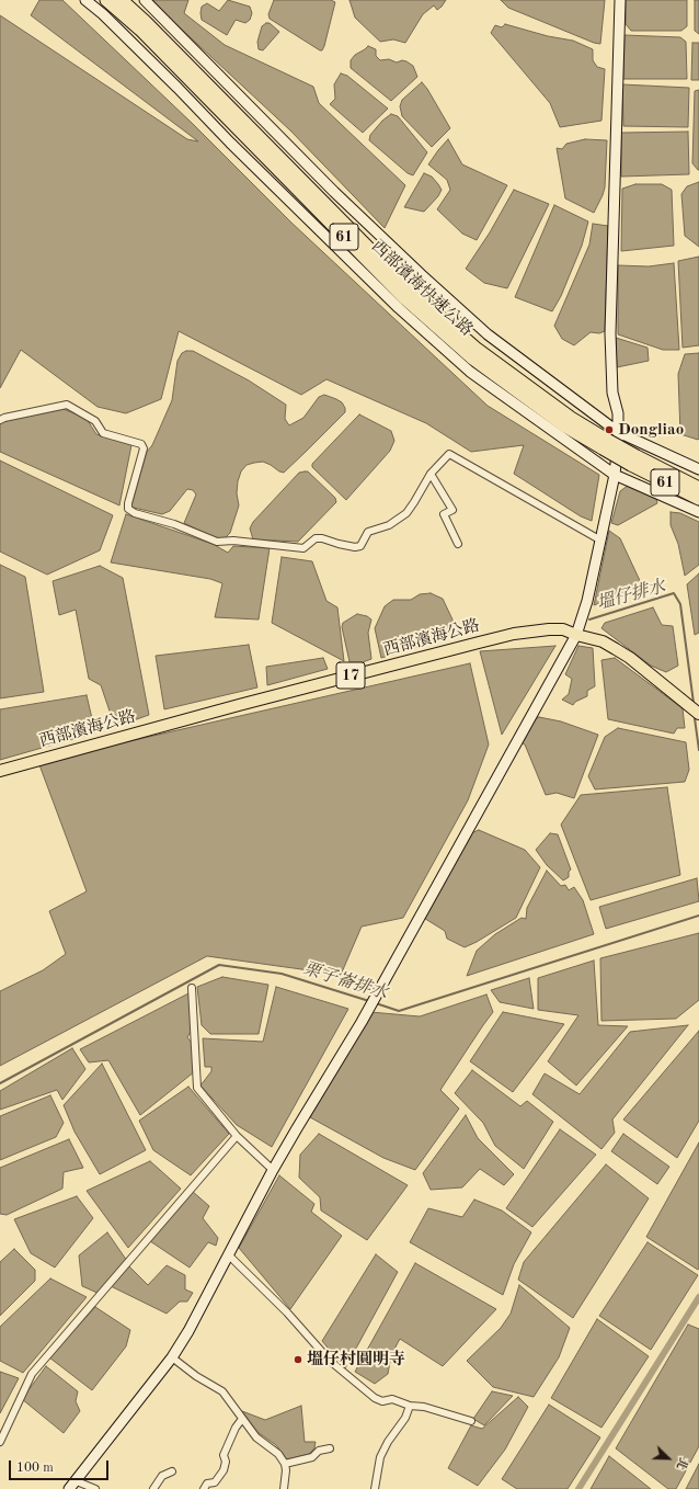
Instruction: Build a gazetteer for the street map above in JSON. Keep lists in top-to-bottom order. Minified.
{"streets":{"highway":["61","西部濱海快速公路"],"main road":["西部濱海公路","17"]},"crossings":[["61","西部濱海快速公路"]],"water":["塭仔排水","栗子崙排水"],"places":["Dongliao","塭仔村圓明寺"],"scale_bar":"100 m","north":"bottom right"}
